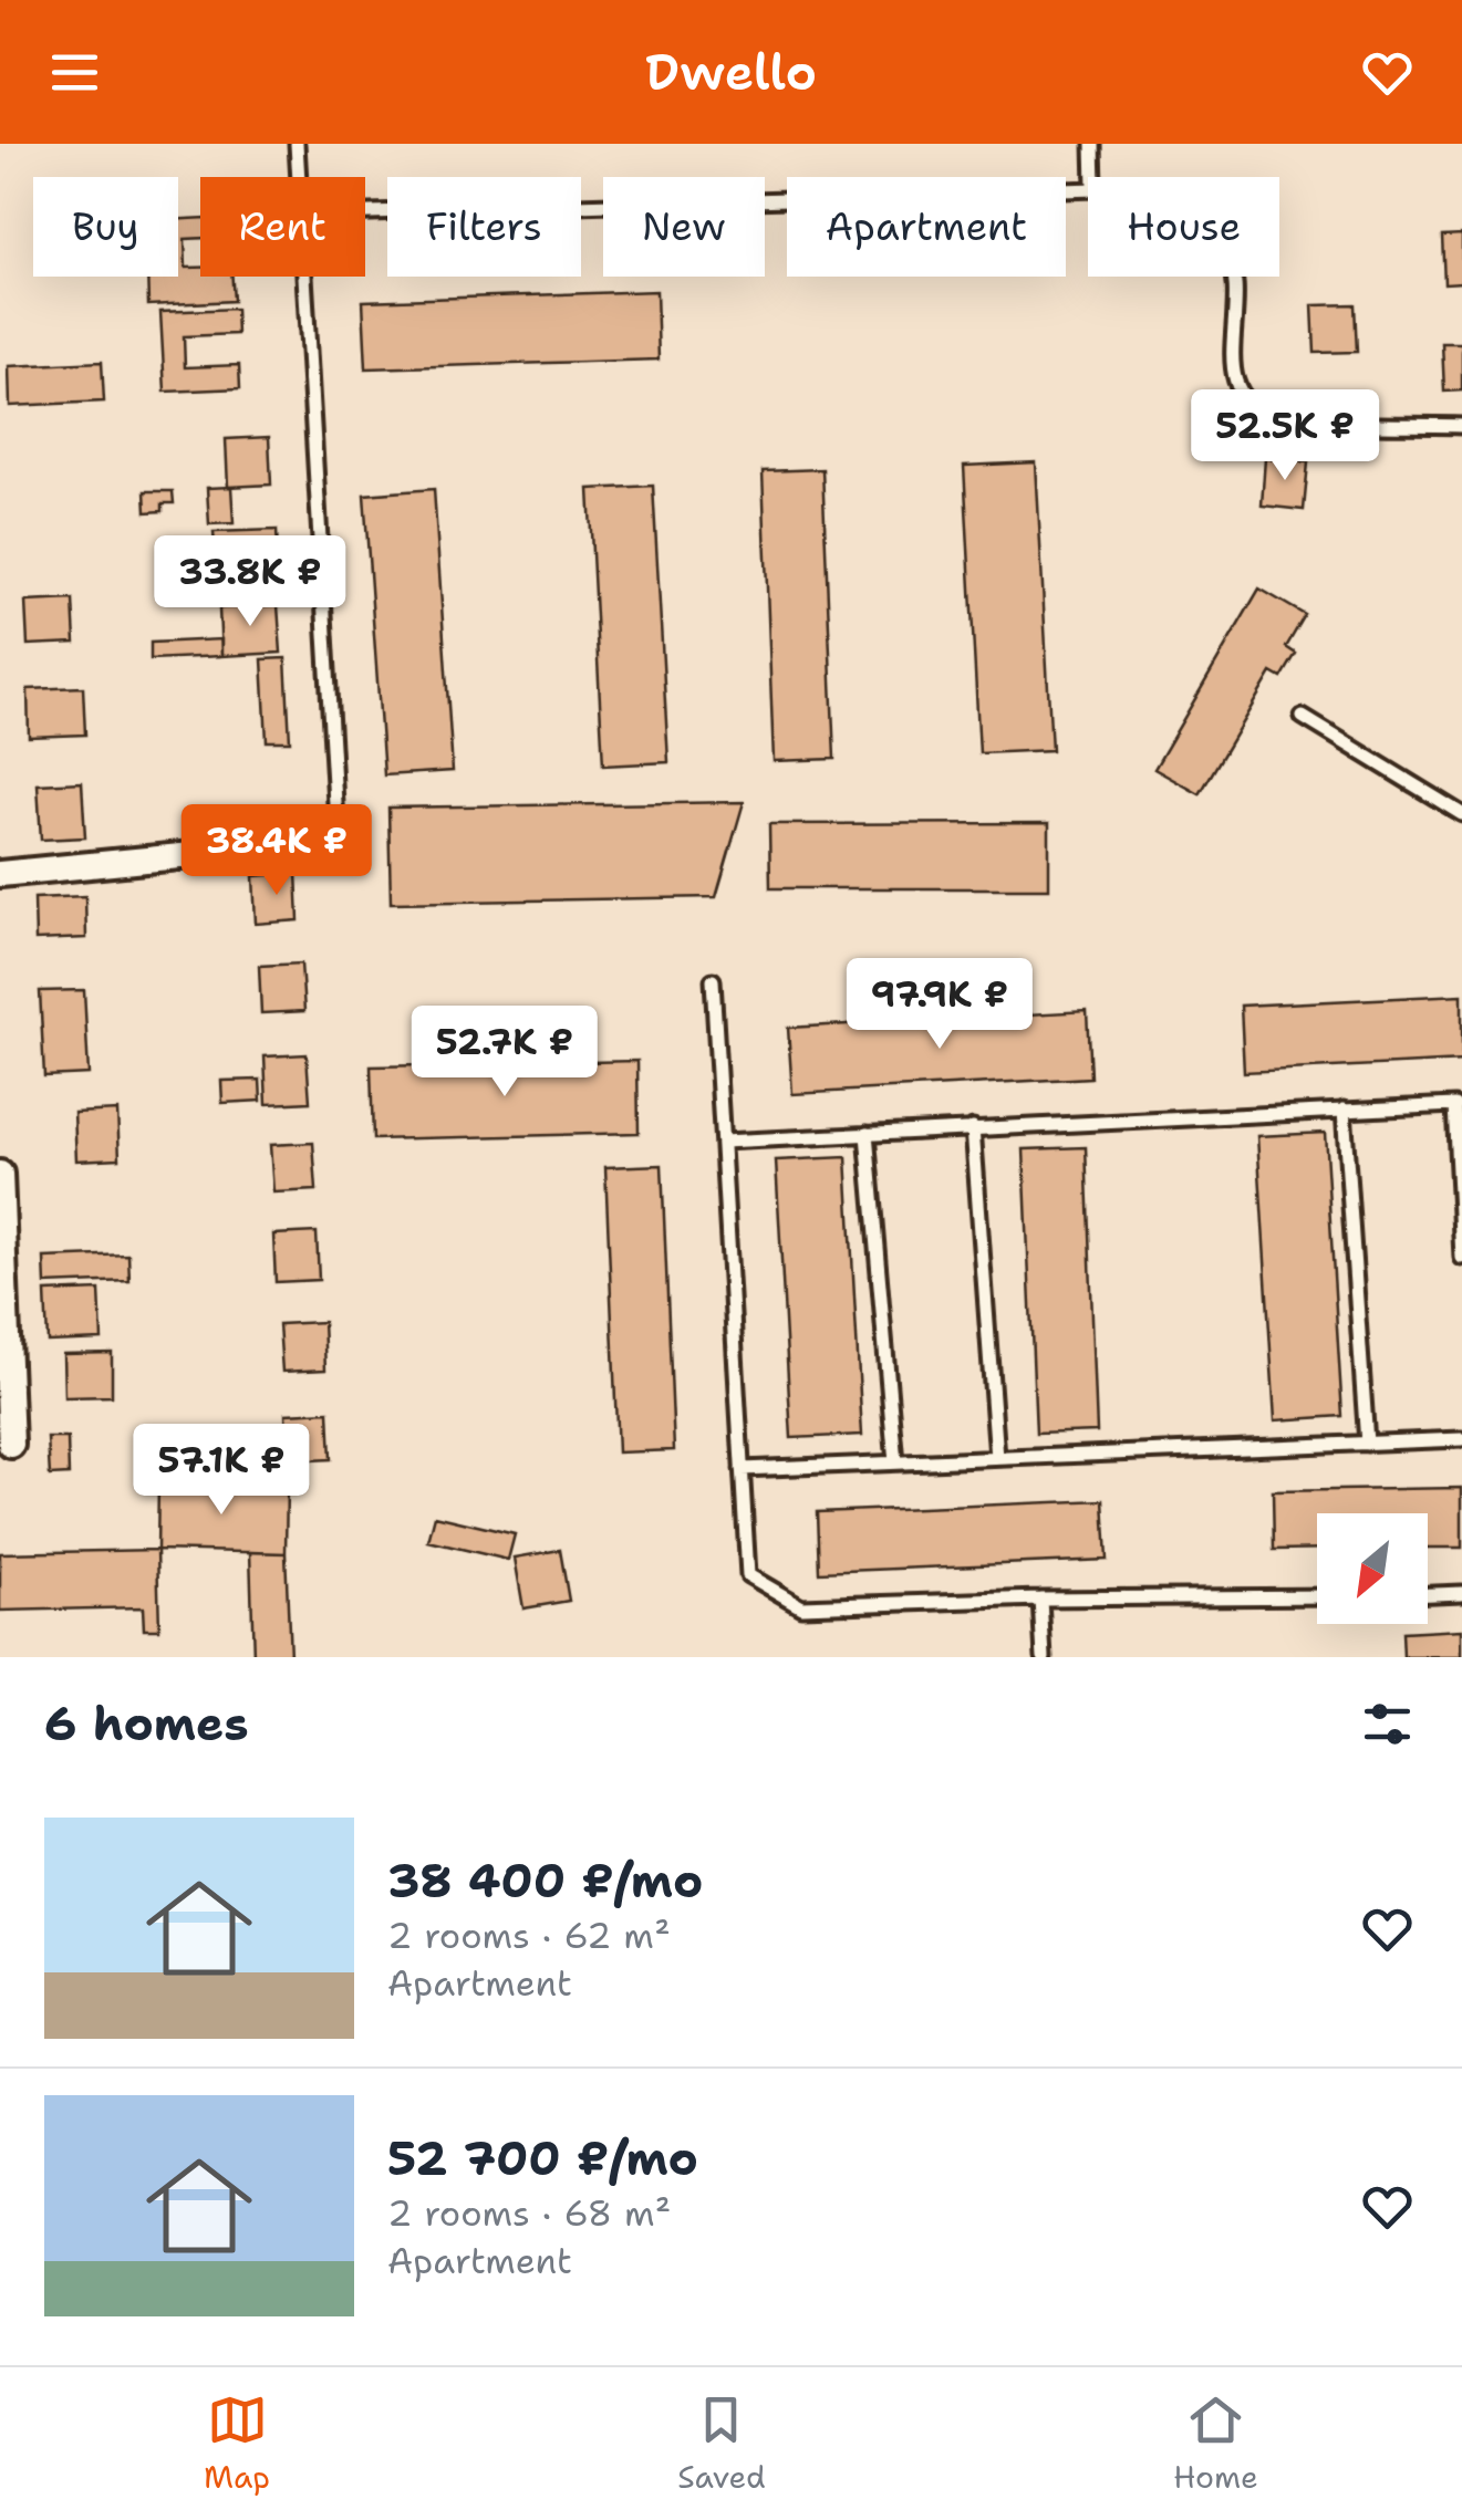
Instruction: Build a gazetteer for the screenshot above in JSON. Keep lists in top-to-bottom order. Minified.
{"north":"bottom left","page":{"header":"Dwello","chip":["Buy","Rent","Filters","New","Apartment","House"],"price":["52.5K ₽","33.8K ₽","38.4K ₽","97.9K ₽","52.7K ₽","57.1K ₽"],"heading":"6 homes","list":[{"name":"38 400 ₽/mo","note":"2 rooms · 62 m² · Apartment"},{"name":"52 700 ₽/mo","note":"2 rooms · 68 m² · Apartment"}],"tabs":["Map","Saved","Home"]}}
